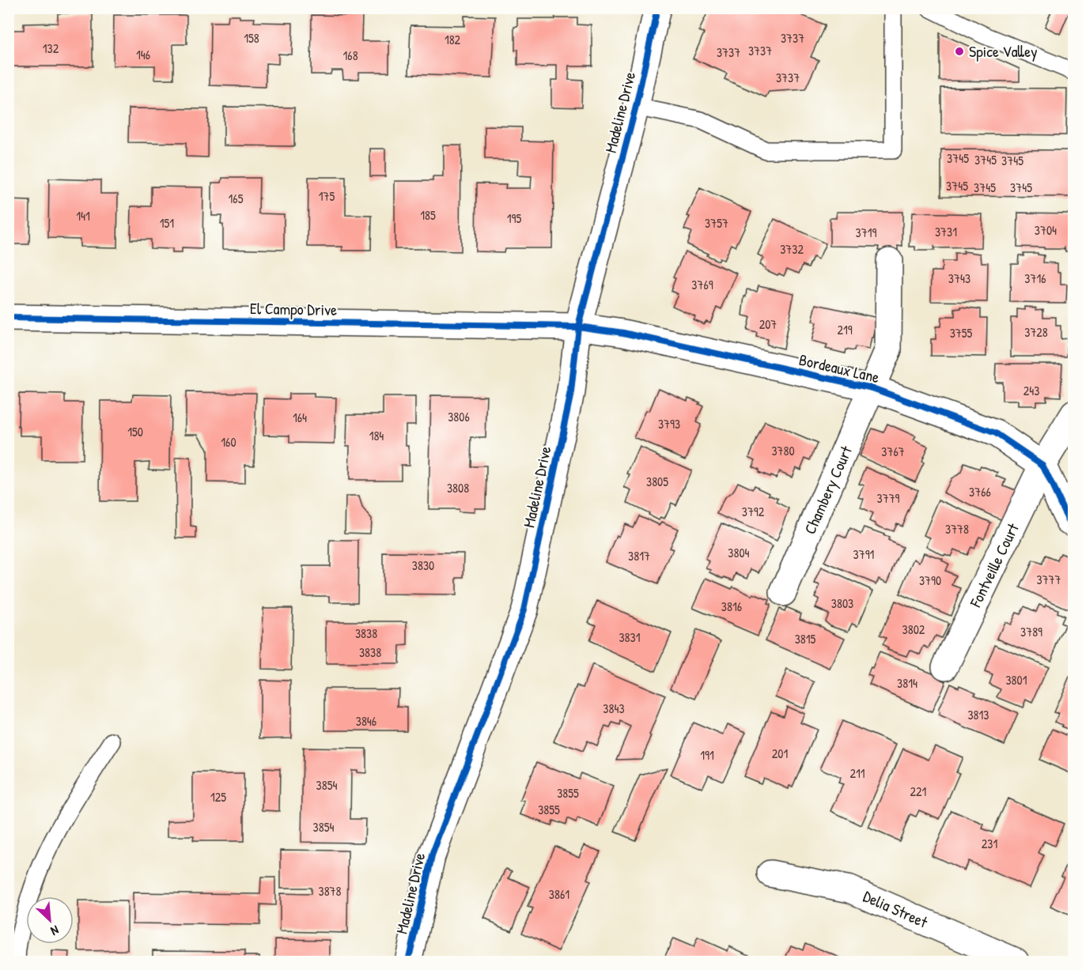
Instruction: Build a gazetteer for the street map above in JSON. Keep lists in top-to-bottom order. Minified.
{"streets":{"street":["Madeline Drive","El Campo Drive","Bordeaux Lane","Chambery Court","Fontveille Court","Delia Street"]},"crossings":[["Madeline Drive","El Campo Drive"],["Madeline Drive","Bordeaux Lane"],["El Campo Drive","Bordeaux Lane"],["Bordeaux Lane","Chambery Court"],["Bordeaux Lane","Fontveille Court"]],"places":["Spice Valley"],"house_numbers":["158","3737","182","132","3737","3737","146","168","3737","3745","3745","3745","3745","3745","3745","175","165","185","141","195","151","3757","3704","3731","3719","3732","3743","3716","3769","207","219","3728","3755","243","3806","164","3793","150","184","160","3780","3767","3805","3808","3766","3779","3792","3778","3804","3791","3817","3830","3777","3790","3803","3816","3802","3789","3838","3831","3815","3838","3801","3814","3843","3813","3846","201","191","211","3854","221","3855","125","3855","3854","231","3878","3861"],"north":"bottom right"}
